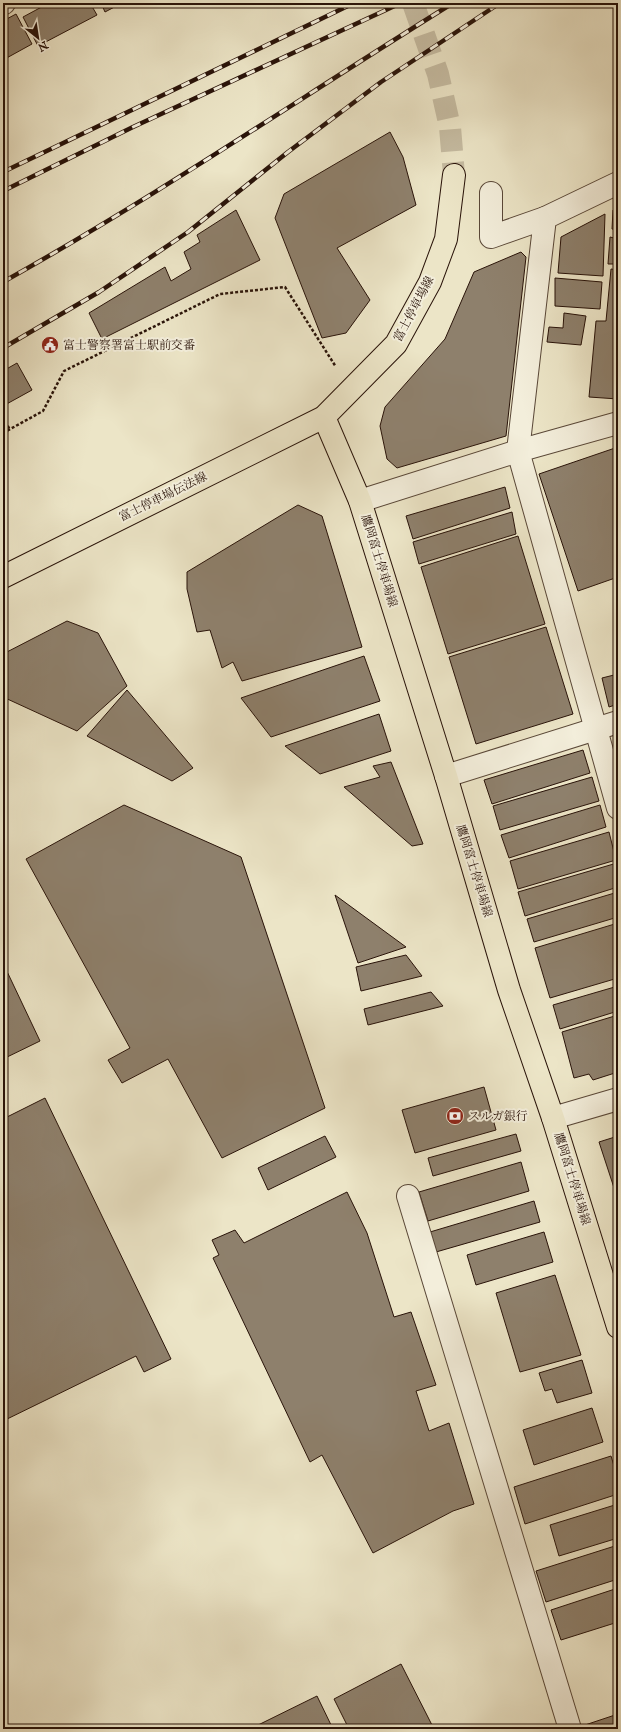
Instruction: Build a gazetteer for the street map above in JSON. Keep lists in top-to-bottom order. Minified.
{"streets":{"main road":["富士停車場線","富士停車場伝法線","鷹岡富士停車場線"]},"crossings":[["富士停車場線","富士停車場伝法線"],["富士停車場線","鷹岡富士停車場線"],["富士停車場伝法線","鷹岡富士停車場線"]],"places":{"public building":["富士警察署富士駅前交番"],"bank":["スルガ銀行"]},"north":"bottom right"}
